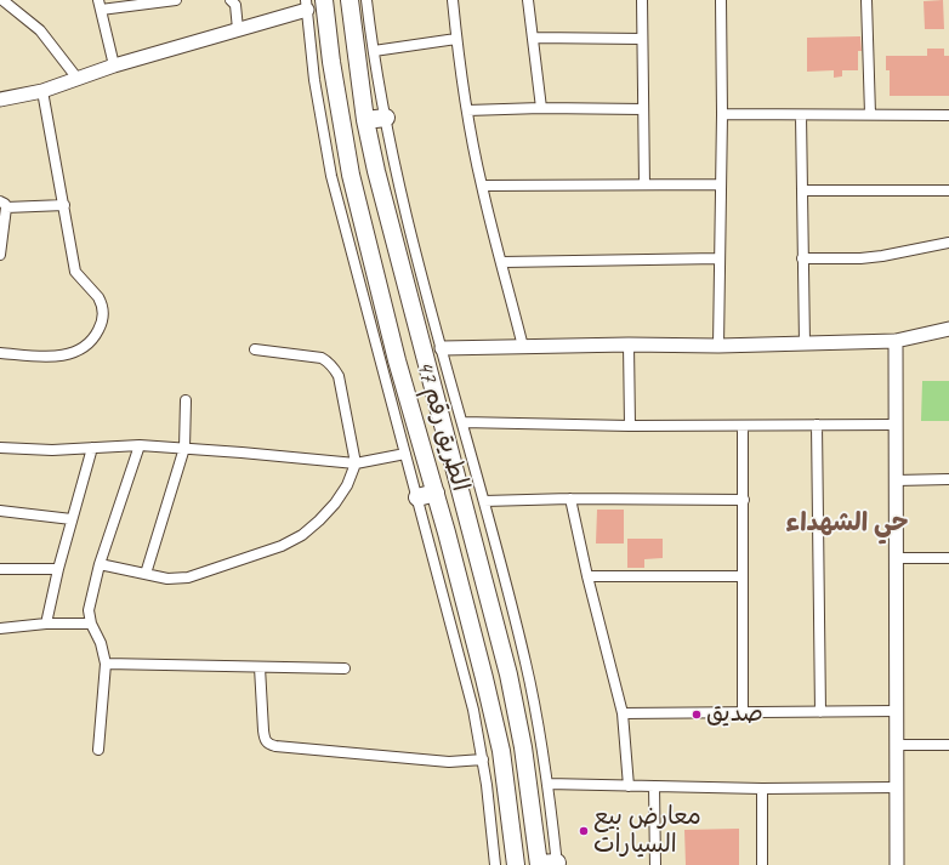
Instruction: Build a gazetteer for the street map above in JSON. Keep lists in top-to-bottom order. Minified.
{"streets":{"highway":["الطريق رقم 47"]},"districts":["حي الشهداء"],"places":["صديق","معارض بيع السيارات"]}
